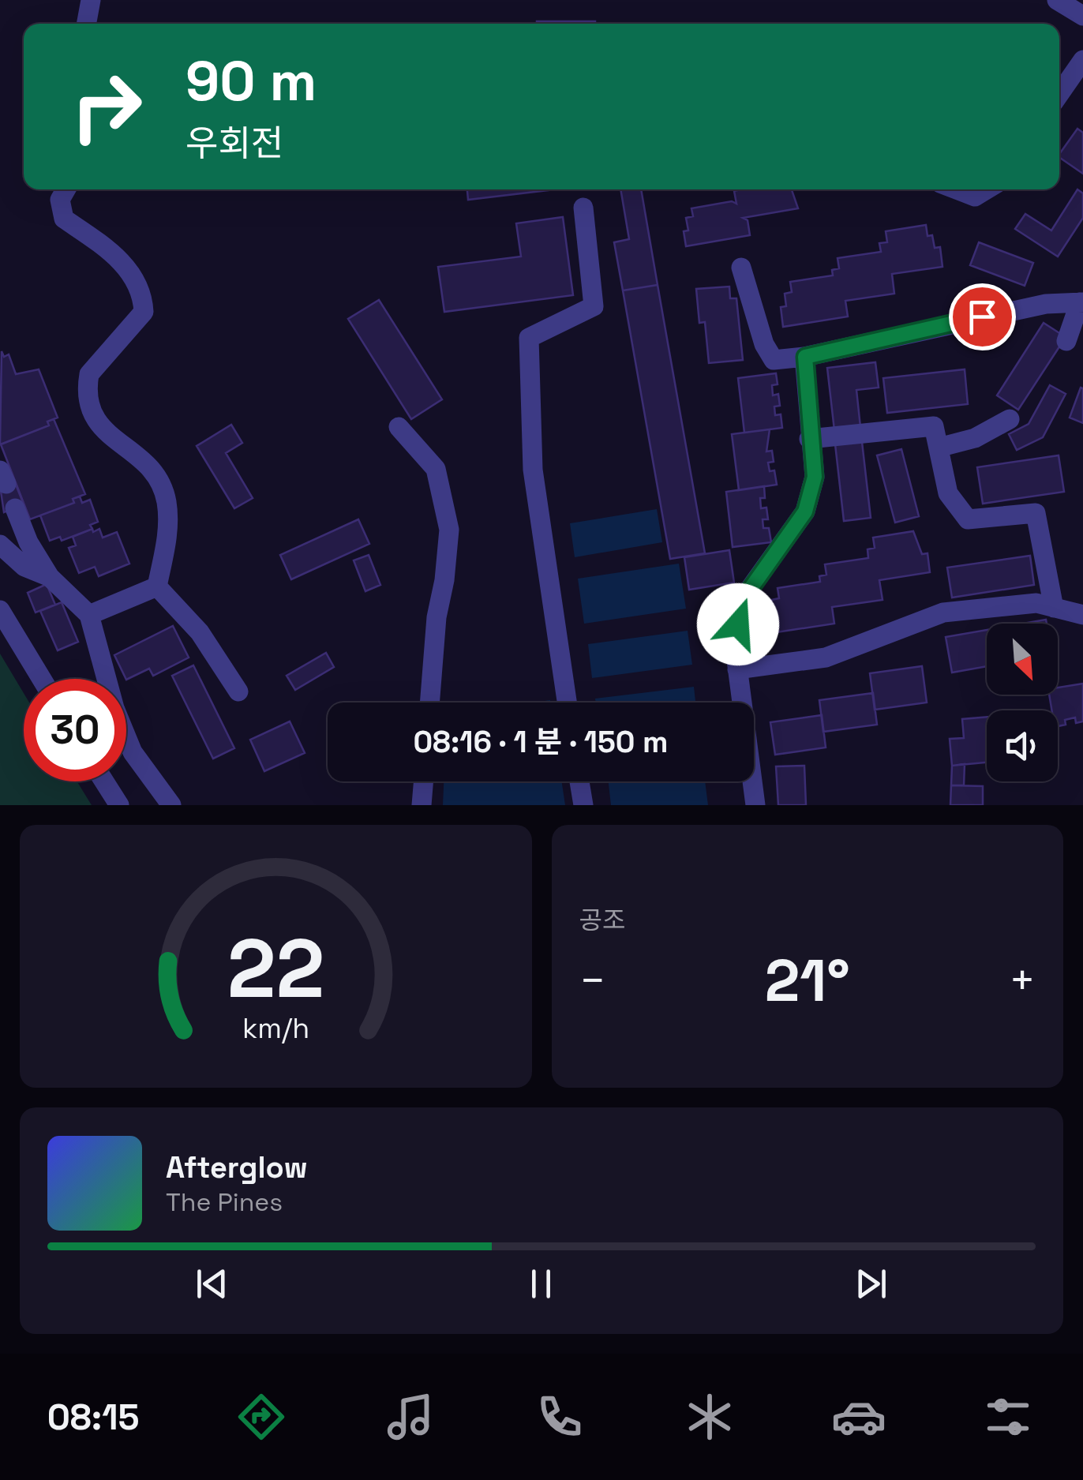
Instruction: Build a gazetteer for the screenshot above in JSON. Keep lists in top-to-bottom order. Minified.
{"north":"bottom right","page":{"turn":["90 m","우회전"],"limit":"30","trip":"08:16 · 1 분 · 150 m","tile":"공조","heat":["−","21°","+"],"song":["Afterglow","The Pines"],"tabs":"08:15","gauge":["22","km/h"]}}
